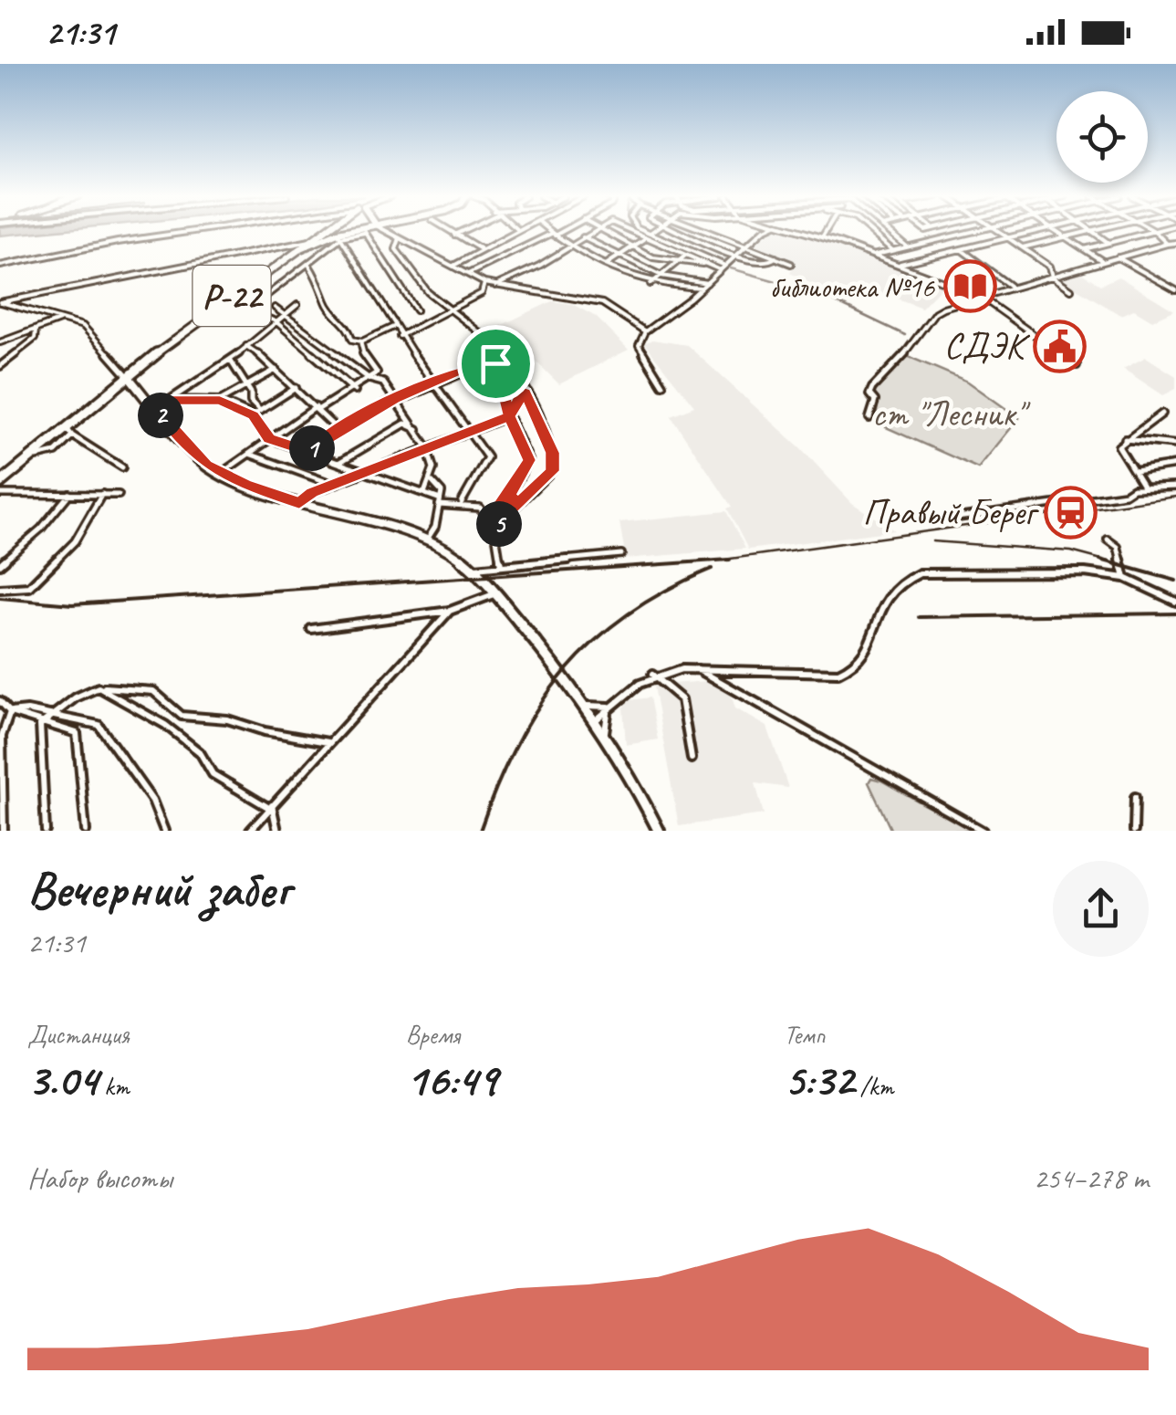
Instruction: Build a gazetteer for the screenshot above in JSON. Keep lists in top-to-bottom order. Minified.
{"streets":{"highway":["Р-22"]},"parks":["ст \"Лесник\""],"places":{"library":["библиотека №16"],"public building":["СДЭК"],"station":["Правый Берег"]},"page":{"status":"21:31","pins":["2","1","5"],"heading":["Вечерний забег","21:31"],"stats":[["Дистанция","3.04 km"],["Время","16:49"],["Темп","5:32 /km"]],"chart":["Набор высоты","254–278 m"]}}
